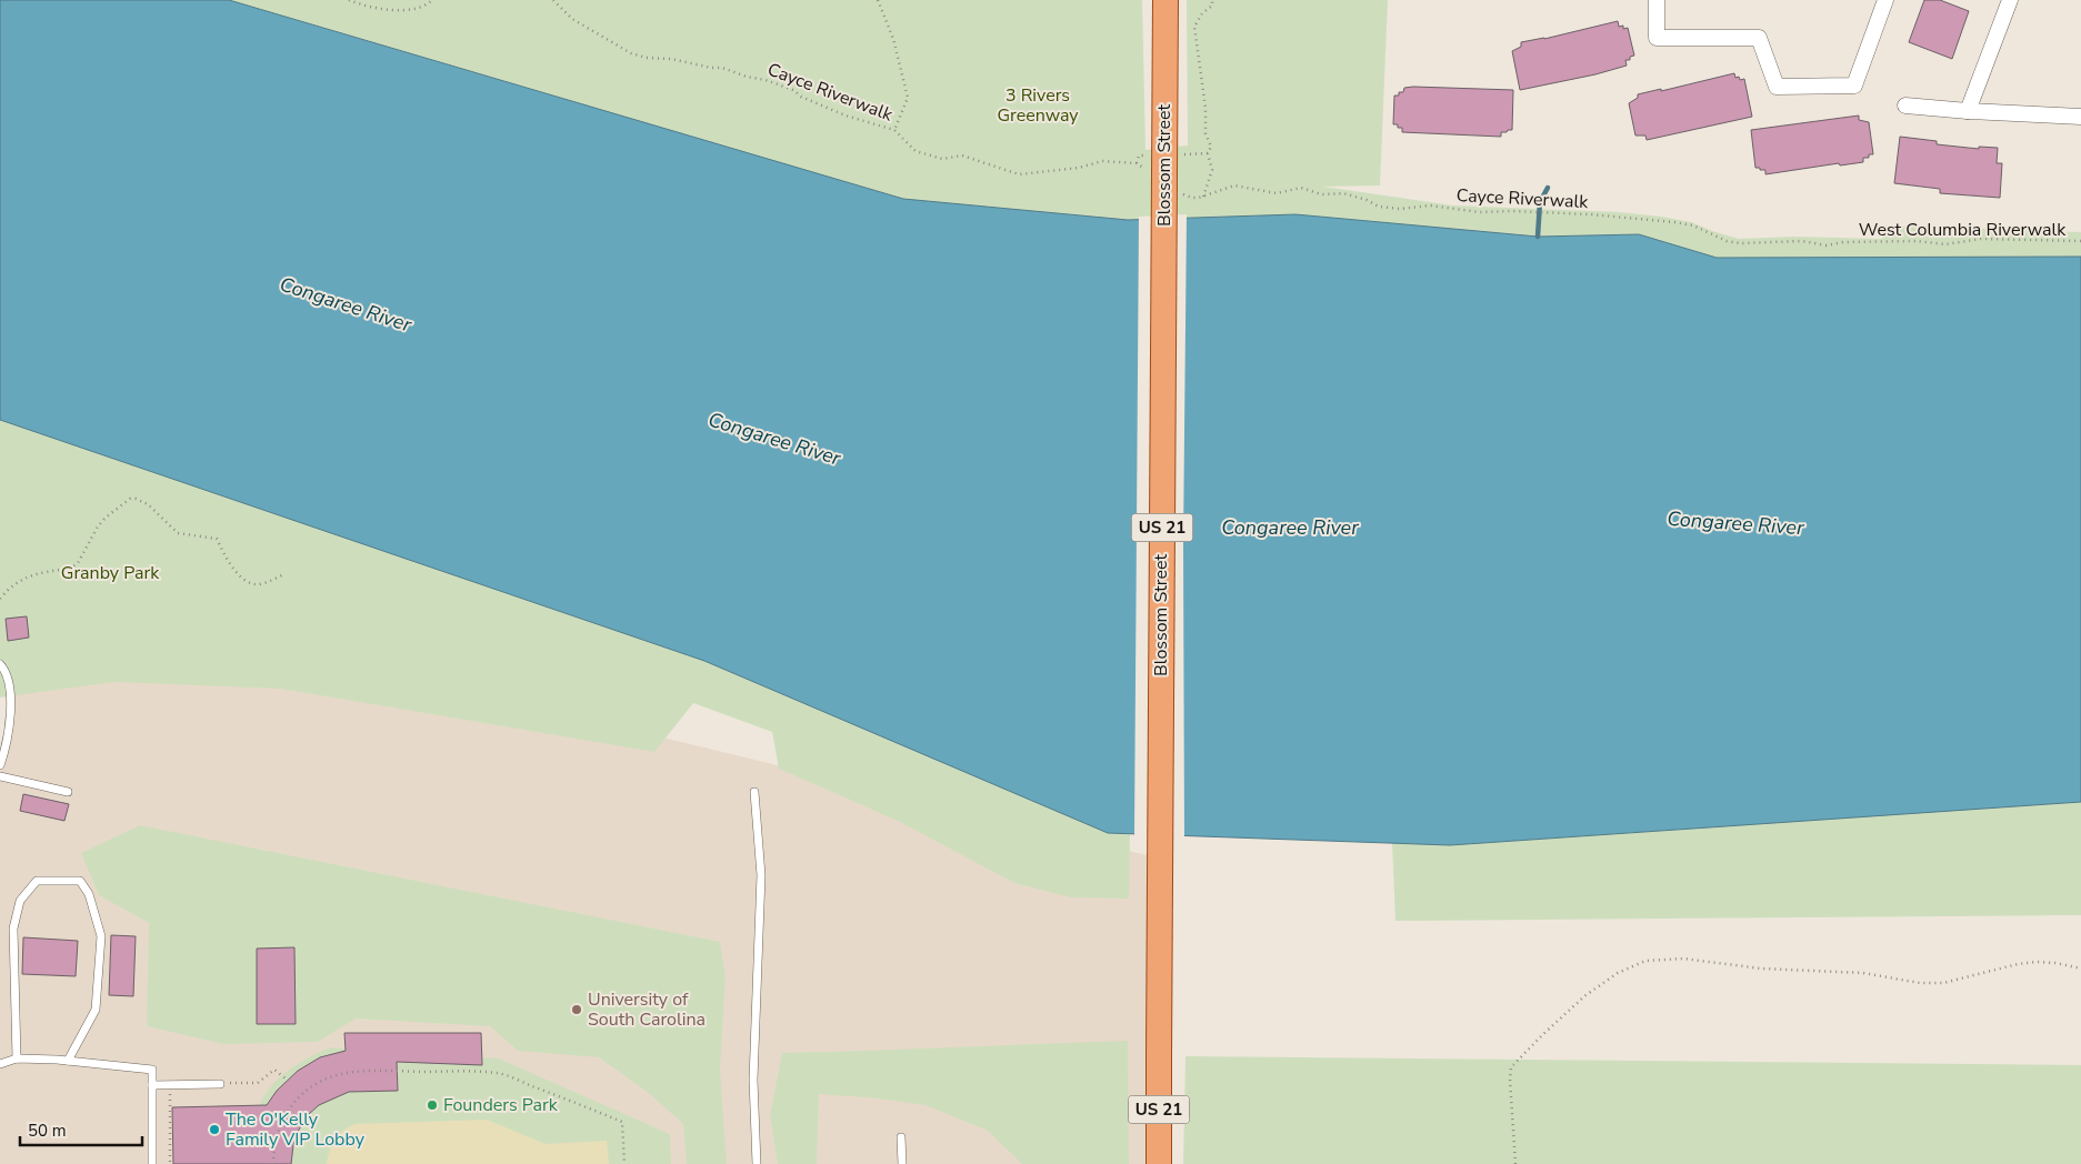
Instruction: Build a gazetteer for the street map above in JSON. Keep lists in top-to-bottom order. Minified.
{"streets":{"main road":["Blossom Street","US 21"],"path":["Cayce Riverwalk","West Columbia Riverwalk"]},"crossings":[["Cayce Riverwalk","West Columbia Riverwalk"]],"water":["Congaree River"],"parks":["3 Rivers Greenway","Granby Park"],"places":["University of South Carolina","Founders Park","The O'Kelly Family VIP Lobby"],"scale_bar":"50 m"}
